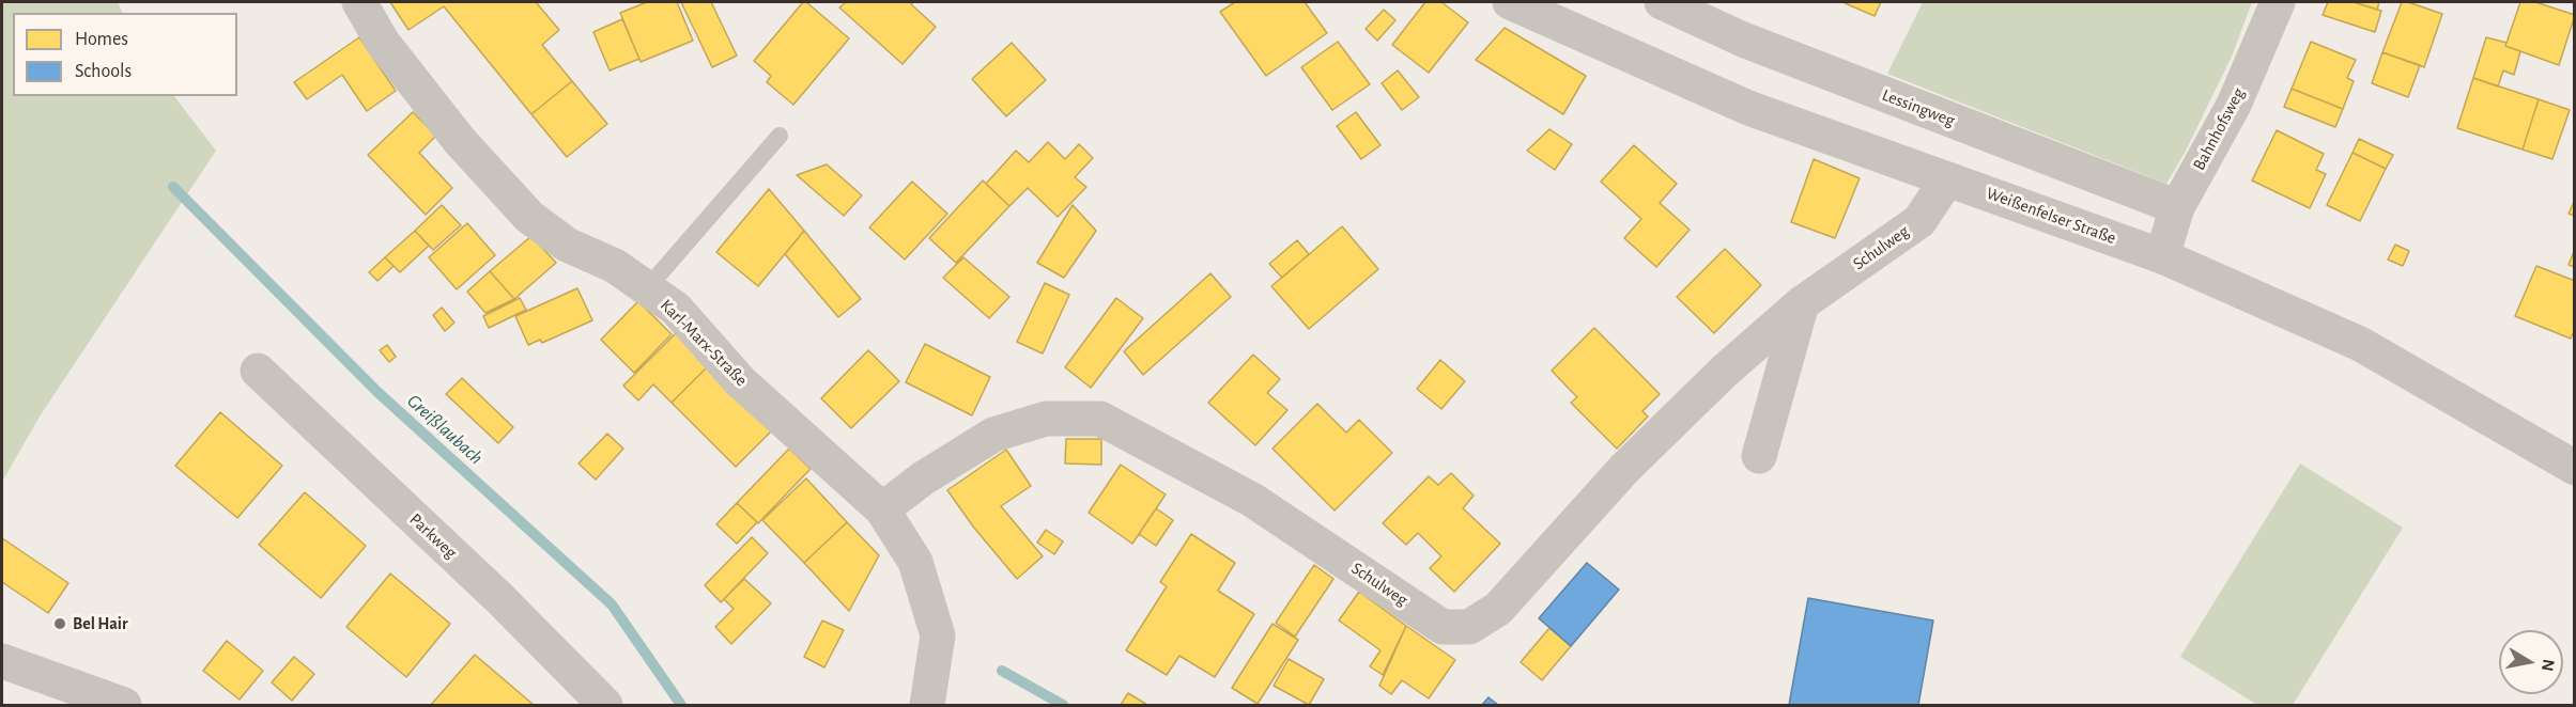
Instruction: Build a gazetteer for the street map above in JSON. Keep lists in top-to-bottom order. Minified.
{"streets":{"street":["Lessingweg","Bahnhofsweg","Weißenfelser Straße","Schulweg","Karl-Marx-Straße","Parkweg"]},"crossings":[["Lessingweg","Bahnhofsweg"],["Bahnhofsweg","Weißenfelser Straße"],["Weißenfelser Straße","Schulweg"],["Schulweg","Karl-Marx-Straße"]],"water":["Greißlaubach"],"places":["Bel Hair"],"legend":["Homes","Schools"],"north":"right"}
